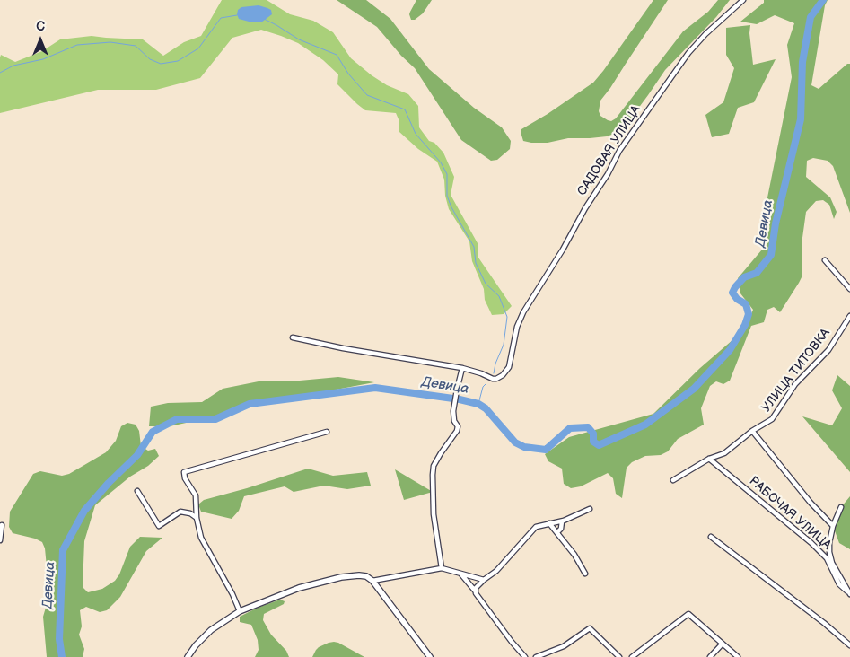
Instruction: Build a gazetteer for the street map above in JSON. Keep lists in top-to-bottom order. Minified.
{"streets":{"street":["САДОВАЯ УЛИЦА","УЛИЦА ТИТОВКА","РАБОЧАЯ УЛИЦА"]},"crossings":[["УЛИЦА ТИТОВКА","РАБОЧАЯ УЛИЦА"]],"water":["Девица"],"north":"top"}
